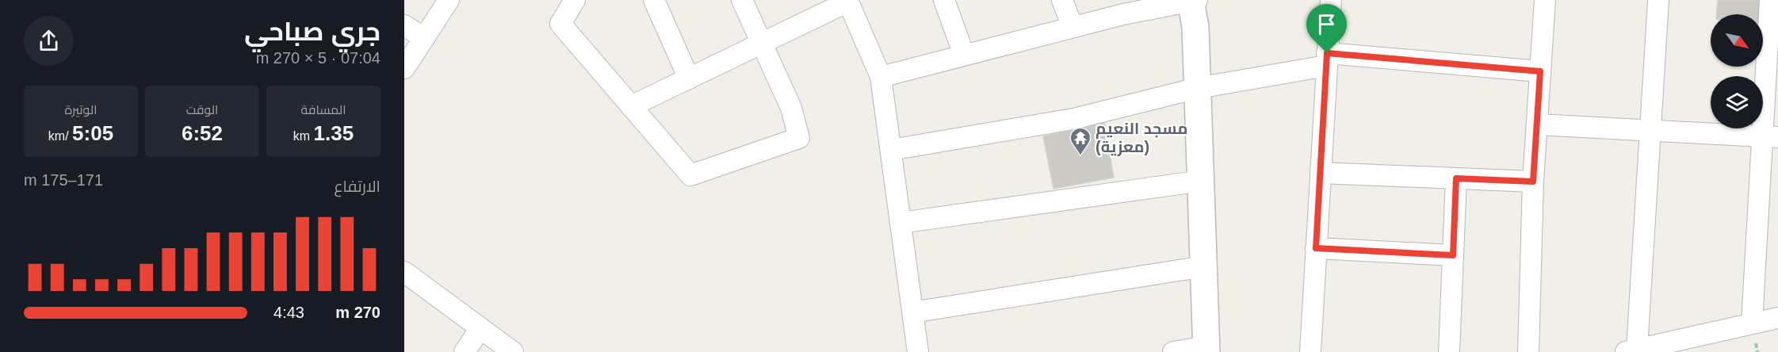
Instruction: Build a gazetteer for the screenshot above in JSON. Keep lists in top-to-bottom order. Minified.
{"places":{"temple":["مسجد النعيم (معزية)"]},"north":"bottom right","page":{"heading":["جري صباحي","07:04 · 5 × 270 m"],"stats":[["المسافة","1.35 km"],["الوقت","6:52"],["الوتيرة","5:05 /km"]],"chart":["الارتفاع","171–175 m"],"list":[{"name":"270 m","note":"4:43"}]}}
